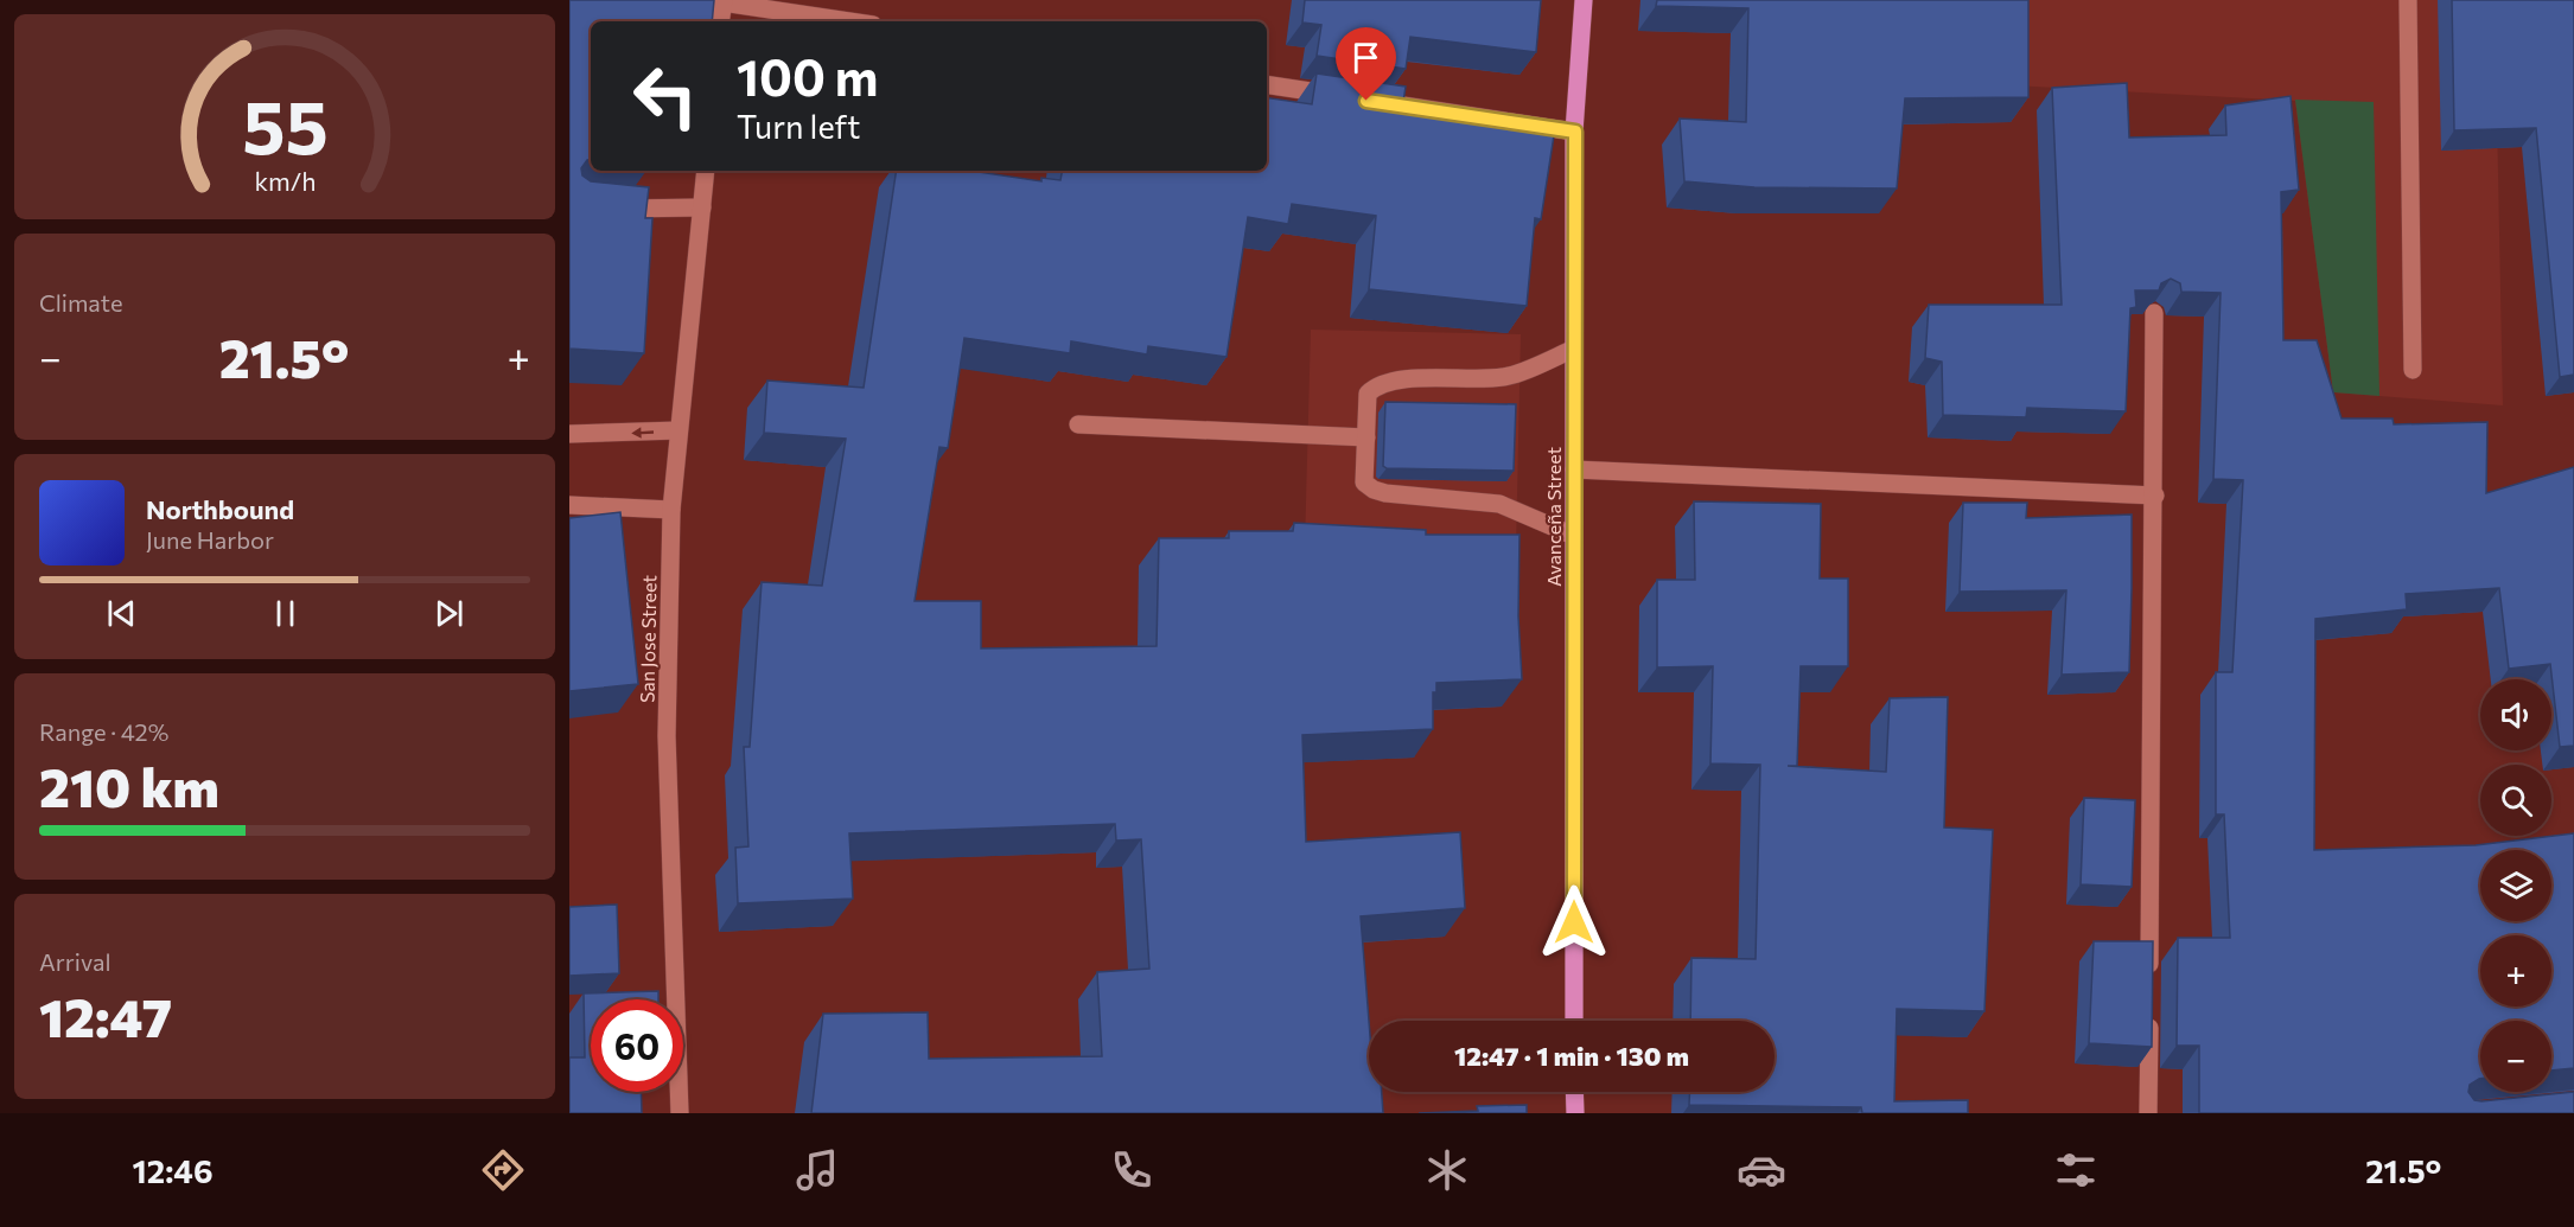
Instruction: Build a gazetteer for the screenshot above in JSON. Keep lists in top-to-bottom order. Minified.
{"streets":{"main road":["Avanceña Street"],"street":["San Jose Street"]},"page":{"turn":["100 m","Turn left"],"tile":["Climate",["Range · 42%","210 km"],["Arrival","12:47"]],"heat":["−","21.5°","+"],"song":["Northbound","June Harbor"],"map_buttons":["+","−"],"limit":"60","trip":"12:47 · 1 min · 130 m","tabs":["12:46","21.5°"],"gauge":["55","km/h"]}}
